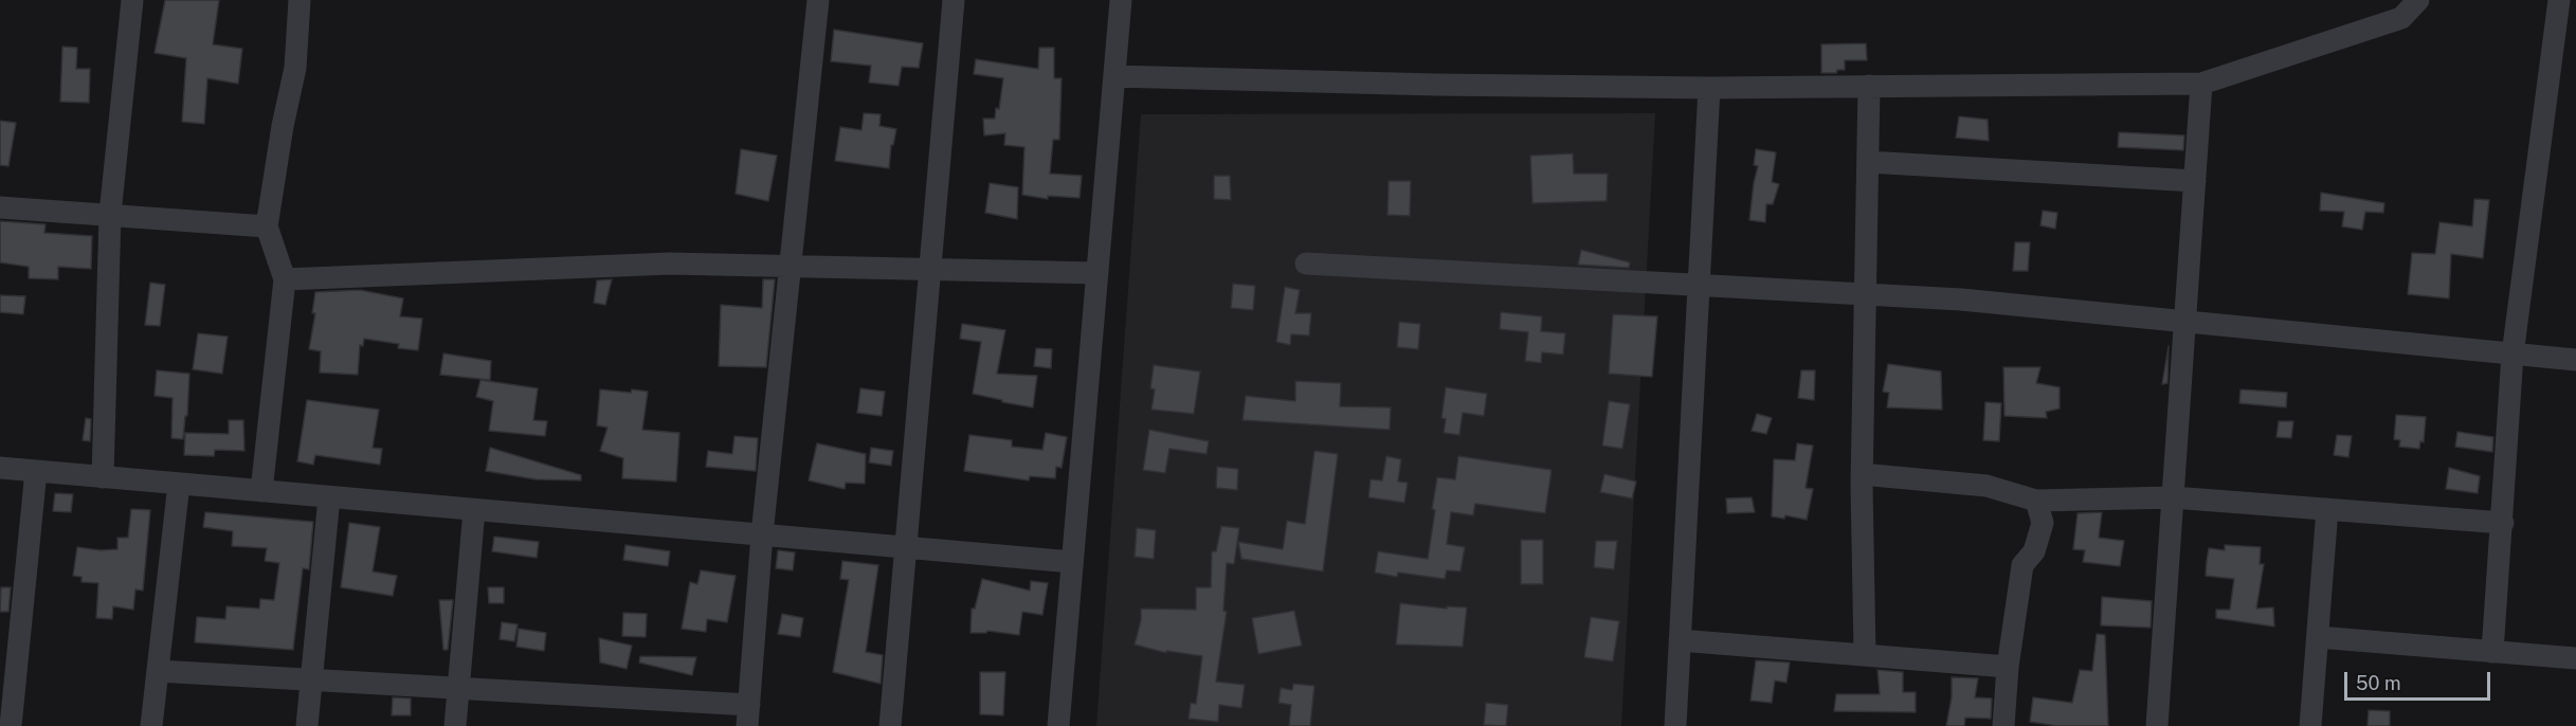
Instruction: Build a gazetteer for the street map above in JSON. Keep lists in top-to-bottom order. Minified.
{"scale_bar":"50 m"}
